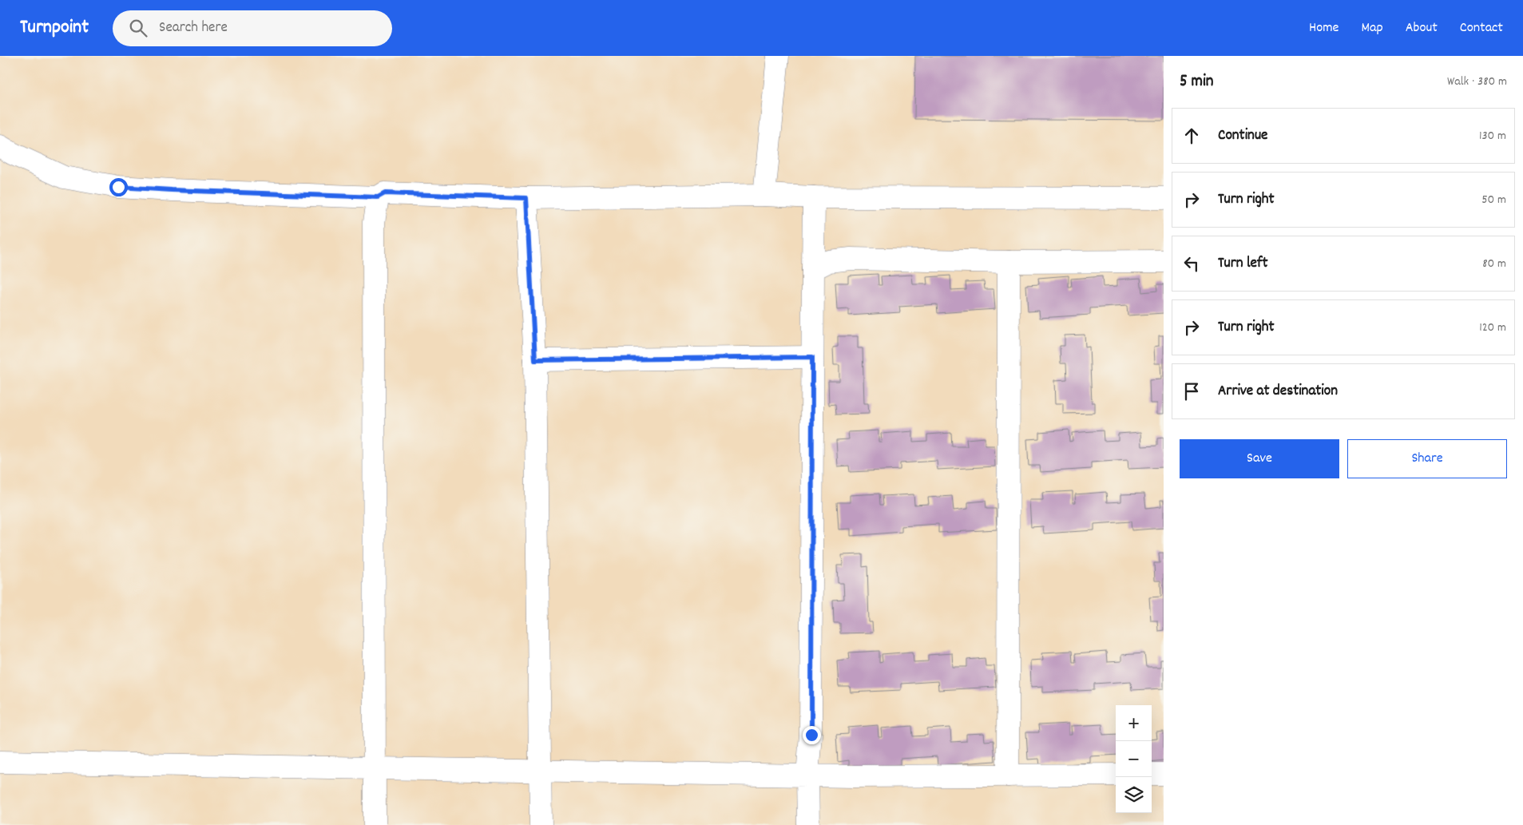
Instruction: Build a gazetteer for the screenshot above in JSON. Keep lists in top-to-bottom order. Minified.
{"page":{"header":"Turnpoint","search":"Search here","nav":["Home","Map","About","Contact"],"heading":["5 min","Walk · 380 m"],"list":[["Continue","130 m"],["Turn right","50 m"],["Turn left","80 m"],["Turn right","120 m"],"Arrive at destination"],"buttons":["Save","Share"],"map_buttons":["+","−"]}}
